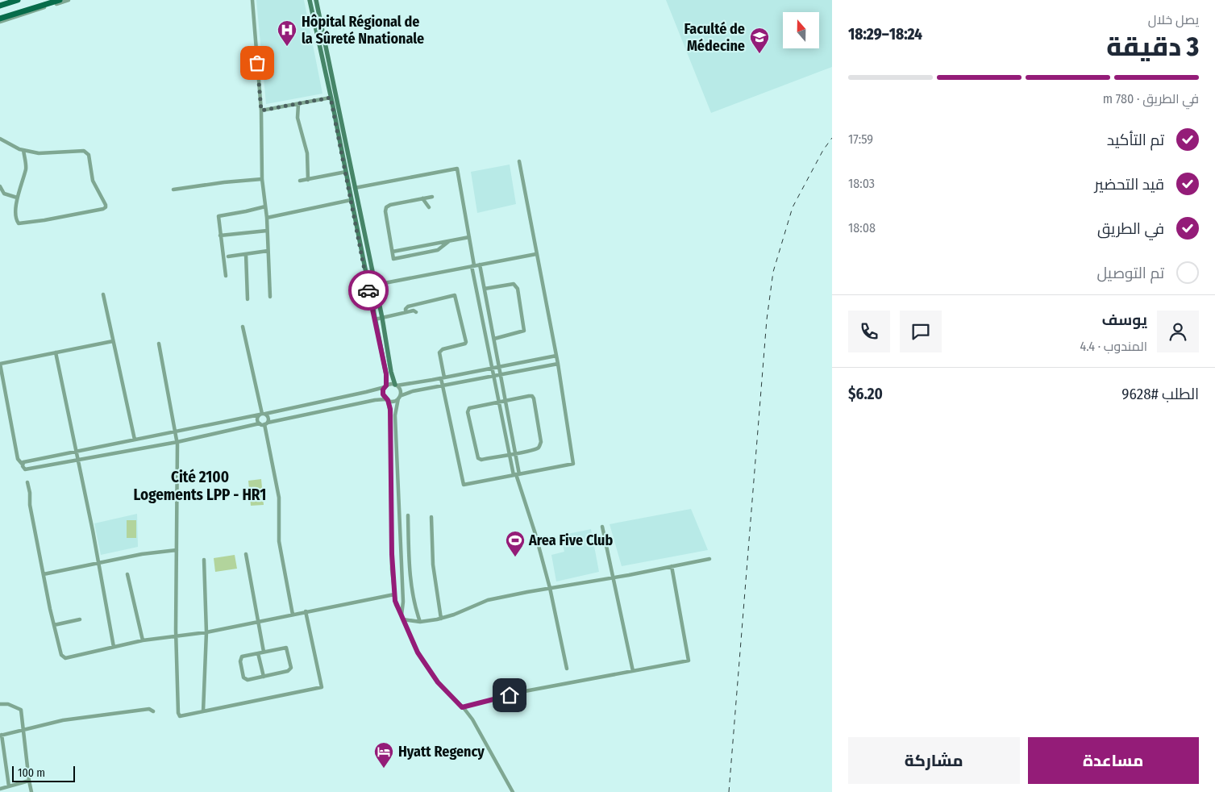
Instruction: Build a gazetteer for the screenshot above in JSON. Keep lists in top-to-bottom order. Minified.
{"districts":["Cité 2100 Logements LPP - HR1"],"places":{"hospital":["Hôpital Régional de la Sûreté Nnationale"],"school or university":["Faculté de Médecine"],"sports":["Area Five Club"],"hotel":["Hyatt Regency"]},"scale_bar":"100 m","north":"top","page":{"heading":["3 دقيقة","يصل خلال","18:24–18:29"],"panel":["يوسف","المندوب · 4.4","الطلب #9628","$6.20"],"bar":"في الطريق · 780 m","list":[["تم التأكيد","17:59"],["قيد التحضير","18:03"],["في الطريق","18:08"],"تم التوصيل"],"buttons":["مساعدة","مشاركة"],"scale":"100 m"}}
